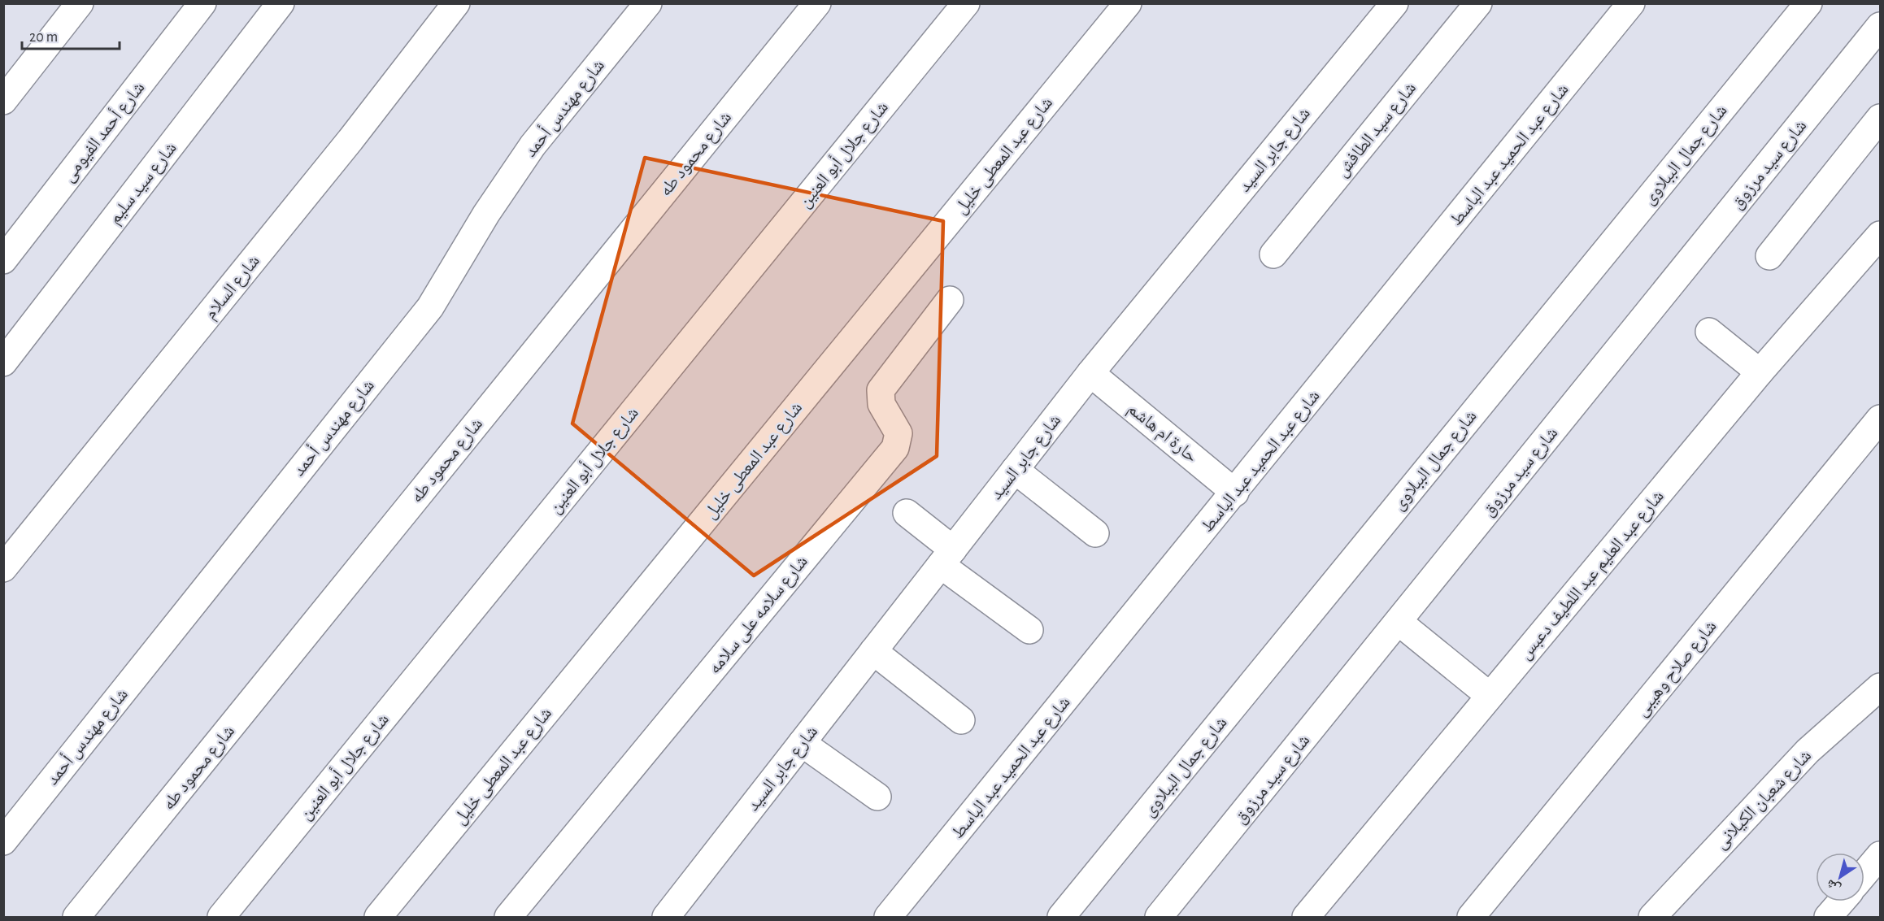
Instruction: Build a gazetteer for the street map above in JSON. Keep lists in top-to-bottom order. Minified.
{"streets":{"street":["شارع مهندس أحمد","شارع سيد الطافش","شارع أحمد الفيومى","شارع جابر السيد","شارع محمود طه","شارع جلال أبو العنين","شارع عبد الحميد عبد الباسط","شارع جمال الببلاوى","شارع عبد المعطى خليل","شارع سيد مرزوق","شارع سيد سليم","شارع السلام","حارة ام هاشم","شارع عبد العليم عبد اللطيف دعبس","شارع سلامه على سلامه","شارع صلاح وهيبى","شارع شعبان الكيلانى"]},"crossings":[["شارع جابر السيد","حارة ام هاشم"],["شارع عبد الحميد عبد الباسط","حارة ام هاشم"]],"scale_bar":"20 m","north":"bottom left"}
